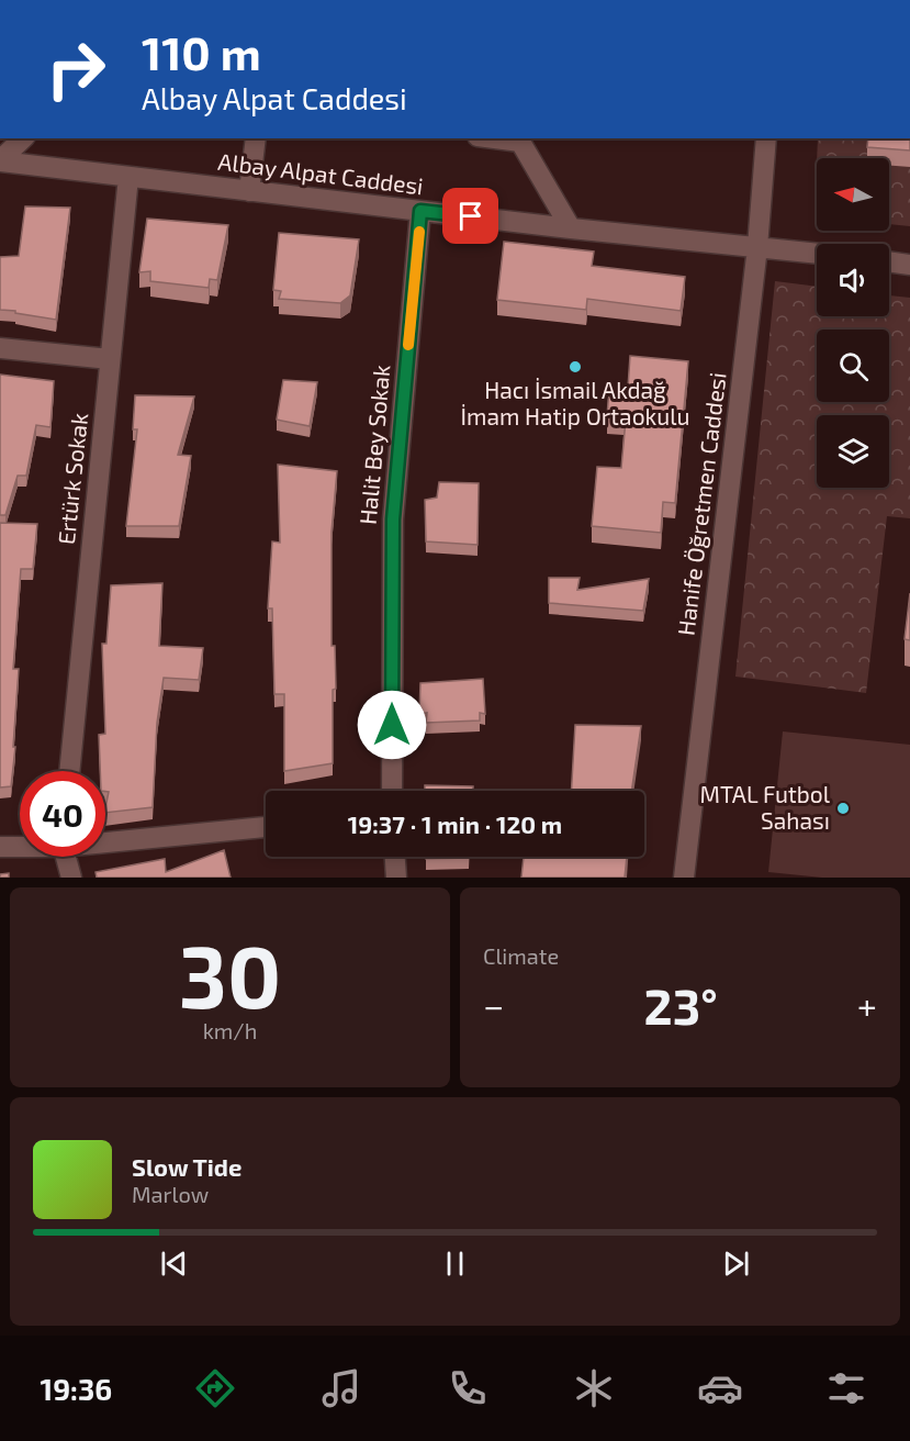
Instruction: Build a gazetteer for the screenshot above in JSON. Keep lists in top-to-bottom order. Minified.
{"streets":{"street":["Albay Alpat Caddesi","Halit Bey Sokak","Ertürk Sokak","Hanife Öğretmen Caddesi"]},"crossings":[["Albay Alpat Caddesi","Halit Bey Sokak"],["Albay Alpat Caddesi","Ertürk Sokak"],["Albay Alpat Caddesi","Hanife Öğretmen Caddesi"]],"places":["Hacı İsmail Akdağ İmam Hatip Ortaokulu","MTAL Futbol Sahası"],"north":"left","page":{"turn":["110 m","Albay Alpat Caddesi"],"limit":"40","trip":"19:37 · 1 min · 120 m","tile":[["30","km/h"],"Climate"],"heat":["−","23°","+"],"song":["Slow Tide","Marlow"],"tabs":"19:36"}}
